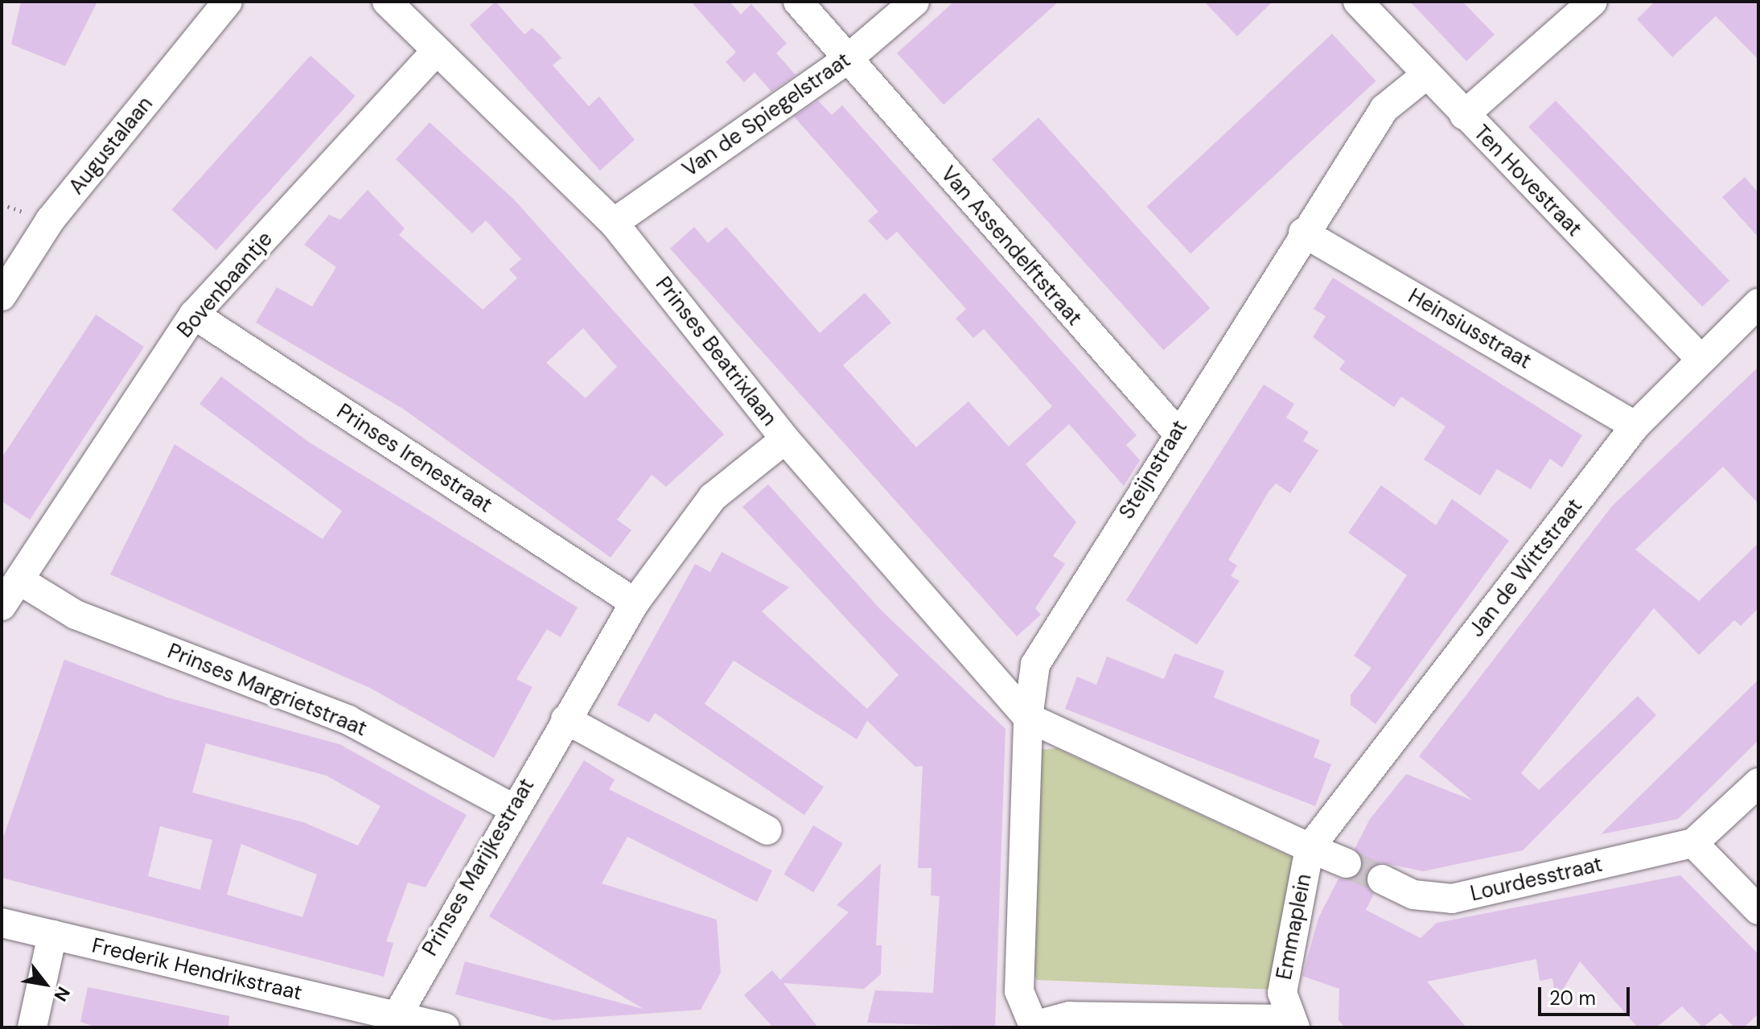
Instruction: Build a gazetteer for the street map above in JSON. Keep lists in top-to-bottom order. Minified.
{"streets":{"street":["Van de Spiegelstraat","Augustalaan","Ten Hovestraat","Van Assendelftstraat","Bovenbaantje","Heinsiusstraat","Prinses Beatrixlaan","Prinses Irenestraat","Steijnstraat","Jan de Wittstraat","Prinses Margrietstraat","Prinses Marijkestraat","Lourdesstraat","Emmaplein","Frederik Hendrikstraat"]},"crossings":[["Van de Spiegelstraat","Van Assendelftstraat"],["Van de Spiegelstraat","Prinses Beatrixlaan"],["Ten Hovestraat","Steijnstraat"],["Ten Hovestraat","Jan de Wittstraat"],["Van Assendelftstraat","Steijnstraat"],["Bovenbaantje","Prinses Beatrixlaan"],["Bovenbaantje","Prinses Irenestraat"],["Bovenbaantje","Prinses Margrietstraat"],["Heinsiusstraat","Steijnstraat"],["Heinsiusstraat","Jan de Wittstraat"],["Prinses Beatrixlaan","Steijnstraat"],["Prinses Beatrixlaan","Prinses Marijkestraat"],["Prinses Beatrixlaan","Emmaplein"],["Prinses Irenestraat","Prinses Marijkestraat"],["Steijnstraat","Emmaplein"],["Jan de Wittstraat","Emmaplein"],["Prinses Margrietstraat","Prinses Marijkestraat"],["Prinses Marijkestraat","Frederik Hendrikstraat"]],"scale_bar":"20 m","north":"bottom right"}
